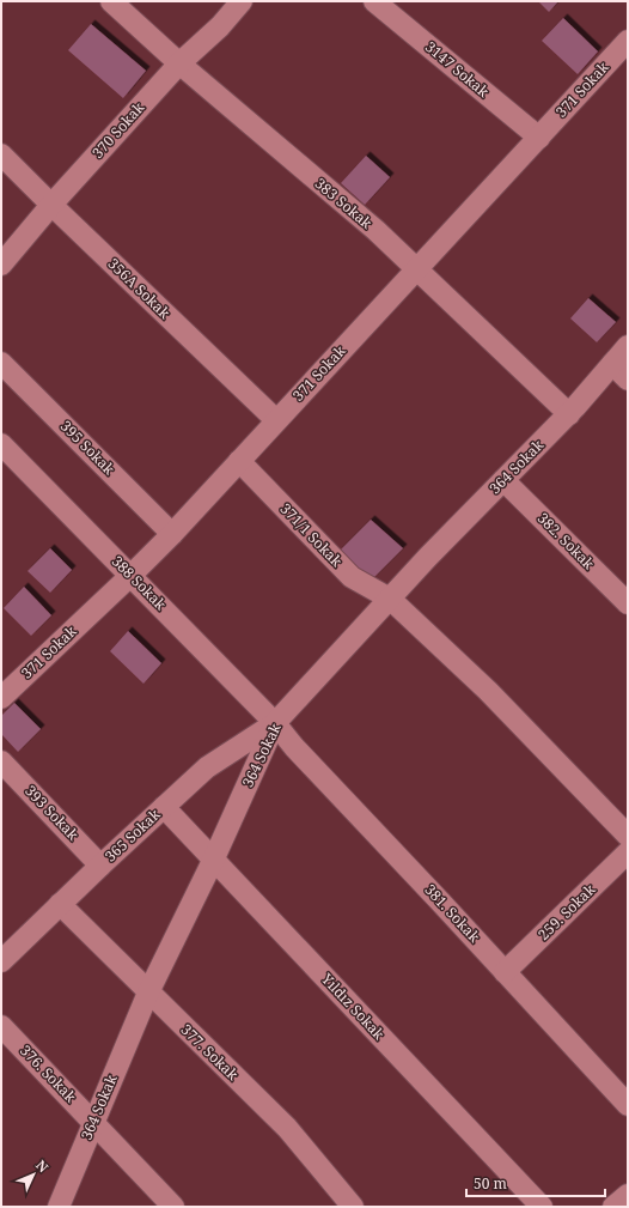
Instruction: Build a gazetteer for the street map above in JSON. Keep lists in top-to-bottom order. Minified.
{"streets":{"street":["3147 Sokak","371 Sokak","370 Sokak","383 Sokak","356A Sokak","395 Sokak","364 Sokak","371/1 Sokak","382. Sokak","388 Sokak","393 Sokak","365 Sokak","259. Sokak","381. Sokak","Yıldız Sokak","377. Sokak","376. Sokak"]},"crossings":[["3147 Sokak","371 Sokak"],["371 Sokak","383 Sokak"],["371 Sokak","356A Sokak"],["371 Sokak","395 Sokak"],["371 Sokak","371/1 Sokak"],["371 Sokak","388 Sokak"],["370 Sokak","383 Sokak"],["370 Sokak","356A Sokak"],["383 Sokak","364 Sokak"],["364 Sokak","371/1 Sokak"],["364 Sokak","382. Sokak"],["364 Sokak","388 Sokak"],["364 Sokak","365 Sokak"],["364 Sokak","381. Sokak"],["364 Sokak","Yıldız Sokak"],["364 Sokak","377. Sokak"],["364 Sokak","376. Sokak"],["388 Sokak","365 Sokak"],["388 Sokak","381. Sokak"],["393 Sokak","365 Sokak"],["365 Sokak","381. Sokak"],["365 Sokak","Yıldız Sokak"],["365 Sokak","377. Sokak"],["259. Sokak","381. Sokak"]],"scale_bar":"50 m","north":"top right"}
